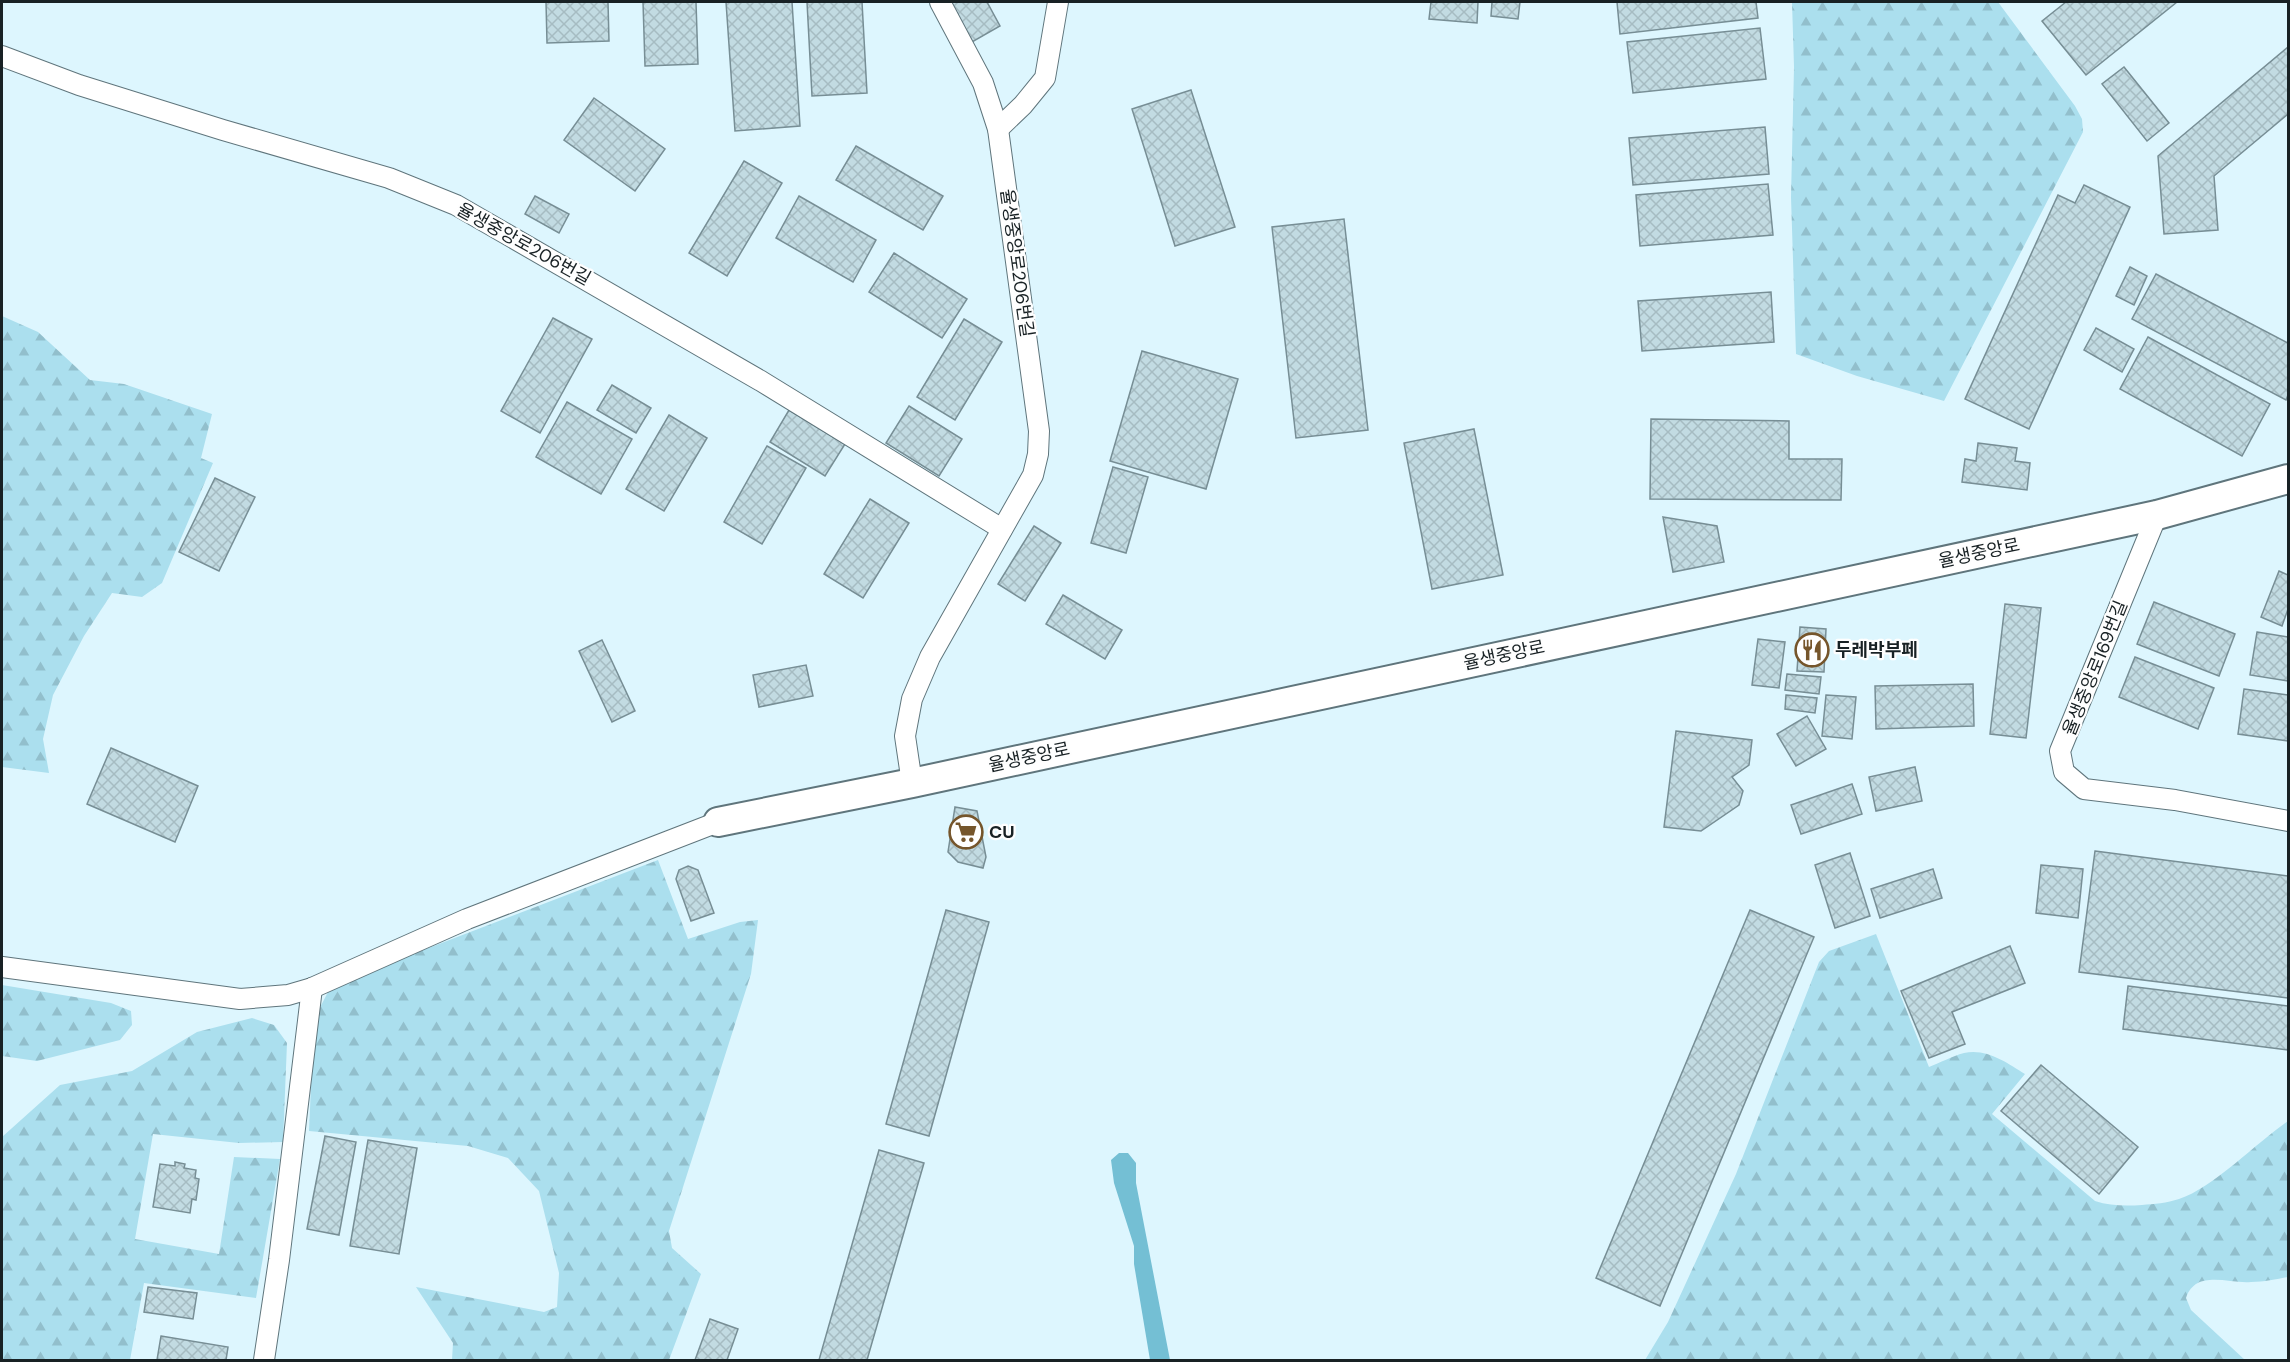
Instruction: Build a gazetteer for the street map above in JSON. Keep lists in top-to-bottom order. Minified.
{"streets":{"street":["율생중앙로206번길","율생중앙로","율생중앙로169번길"]},"crossings":[["율생중앙로206번길","율생중앙로"],["율생중앙로","율생중앙로169번길"]],"places":{"restaurant":["두레박부페"],"supermarket":["CU"]}}
